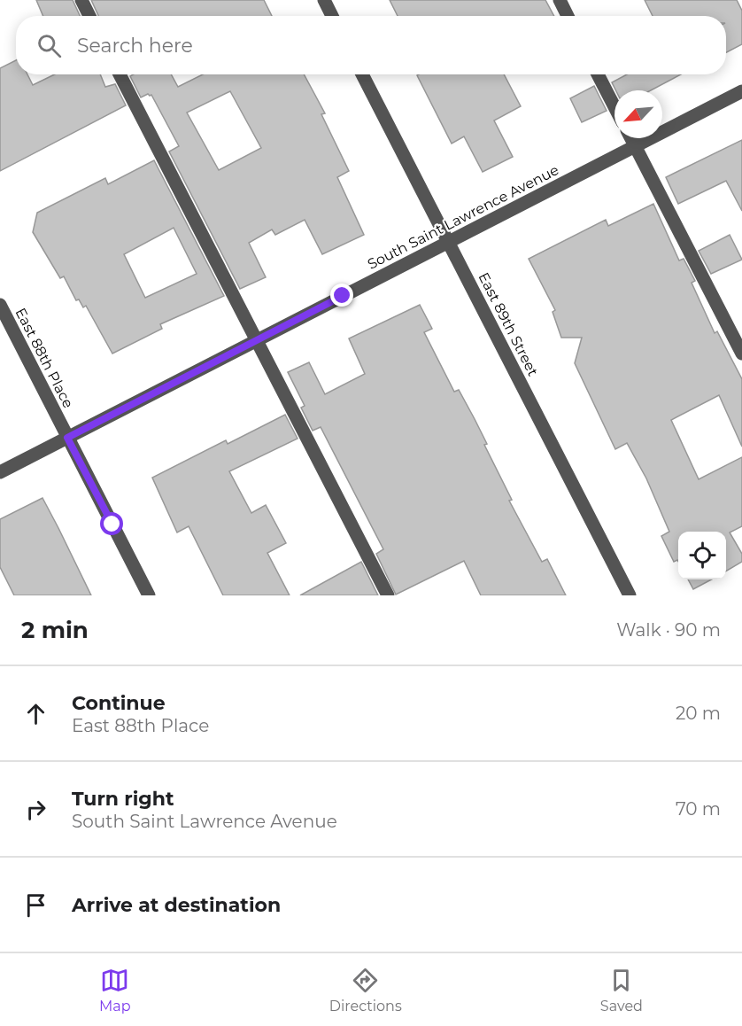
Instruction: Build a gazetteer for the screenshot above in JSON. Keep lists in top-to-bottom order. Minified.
{"streets":{"street":["South Saint Lawrence Avenue","East 89th Street","East 88th Place"]},"crossings":[["South Saint Lawrence Avenue","East 89th Street"],["South Saint Lawrence Avenue","East 88th Place"]],"north":"bottom left","page":{"search":"Search here","heading":["2 min","Walk · 90 m"],"list":[["Continue","East 88th Place","20 m"],["Turn right","South Saint Lawrence Avenue","70 m"],"Arrive at destination"],"nav":["Map","Directions","Saved"]}}
